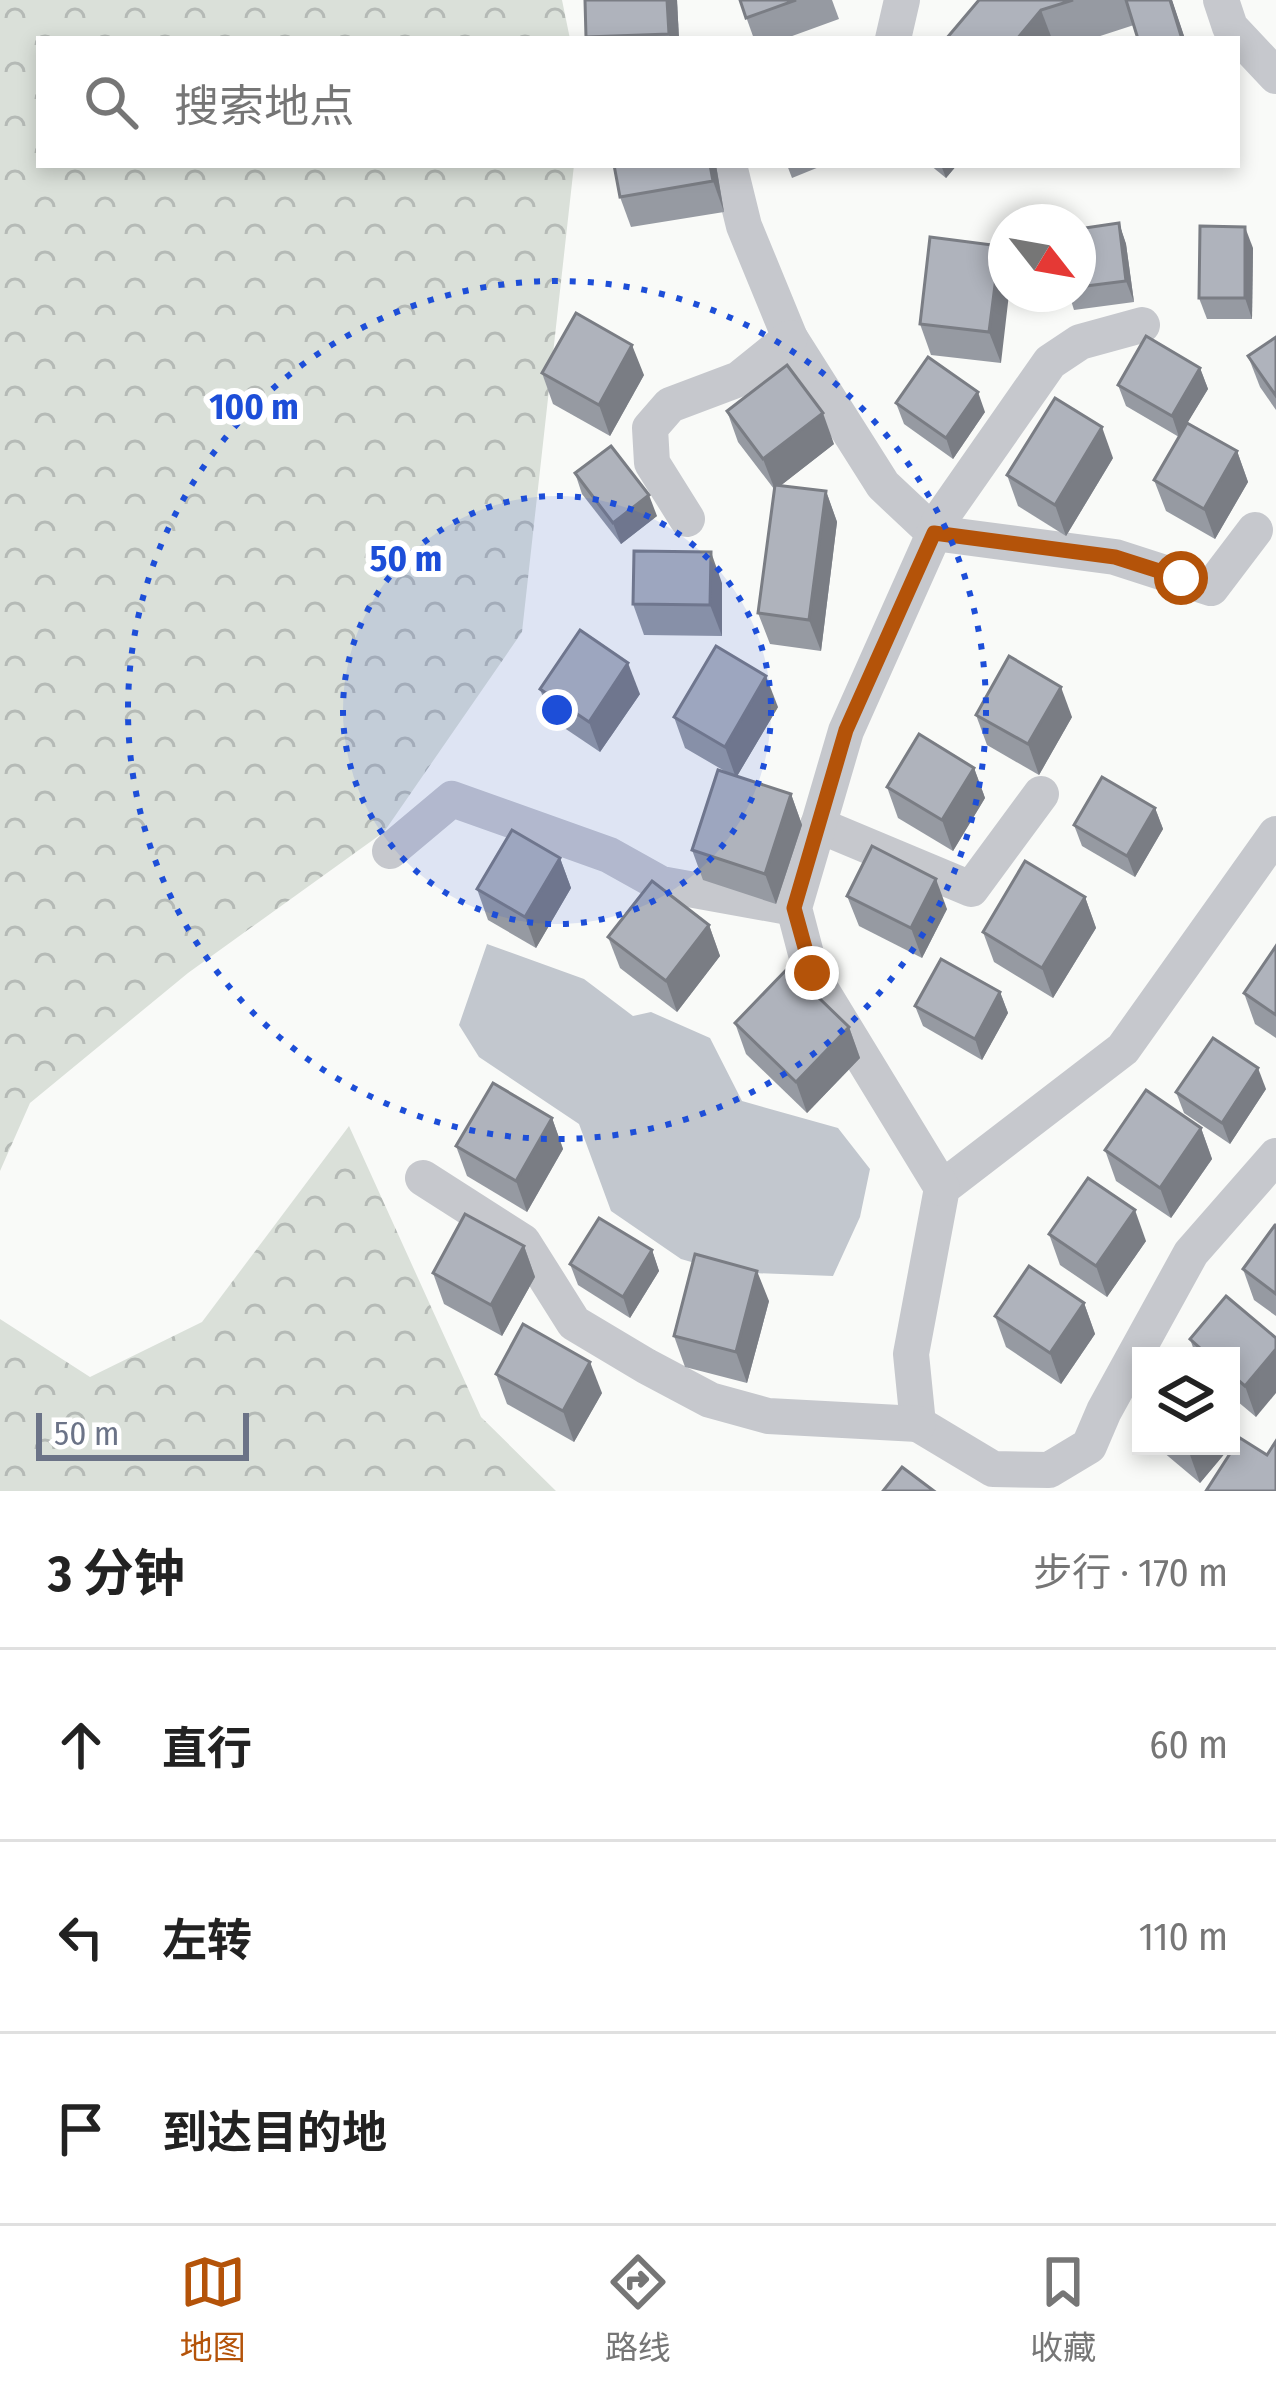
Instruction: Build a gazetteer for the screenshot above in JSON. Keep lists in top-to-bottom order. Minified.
{"scale_bar":"50 m","north":"bottom right","page":{"search":"搜索地点","scale":"50 m","heading":["3 分钟","步行 · 170 m"],"list":[["直行","60 m"],["左转","110 m"],"到达目的地"],"nav":["地图","路线","收藏"]},"rings":["100 m","50 m"]}
